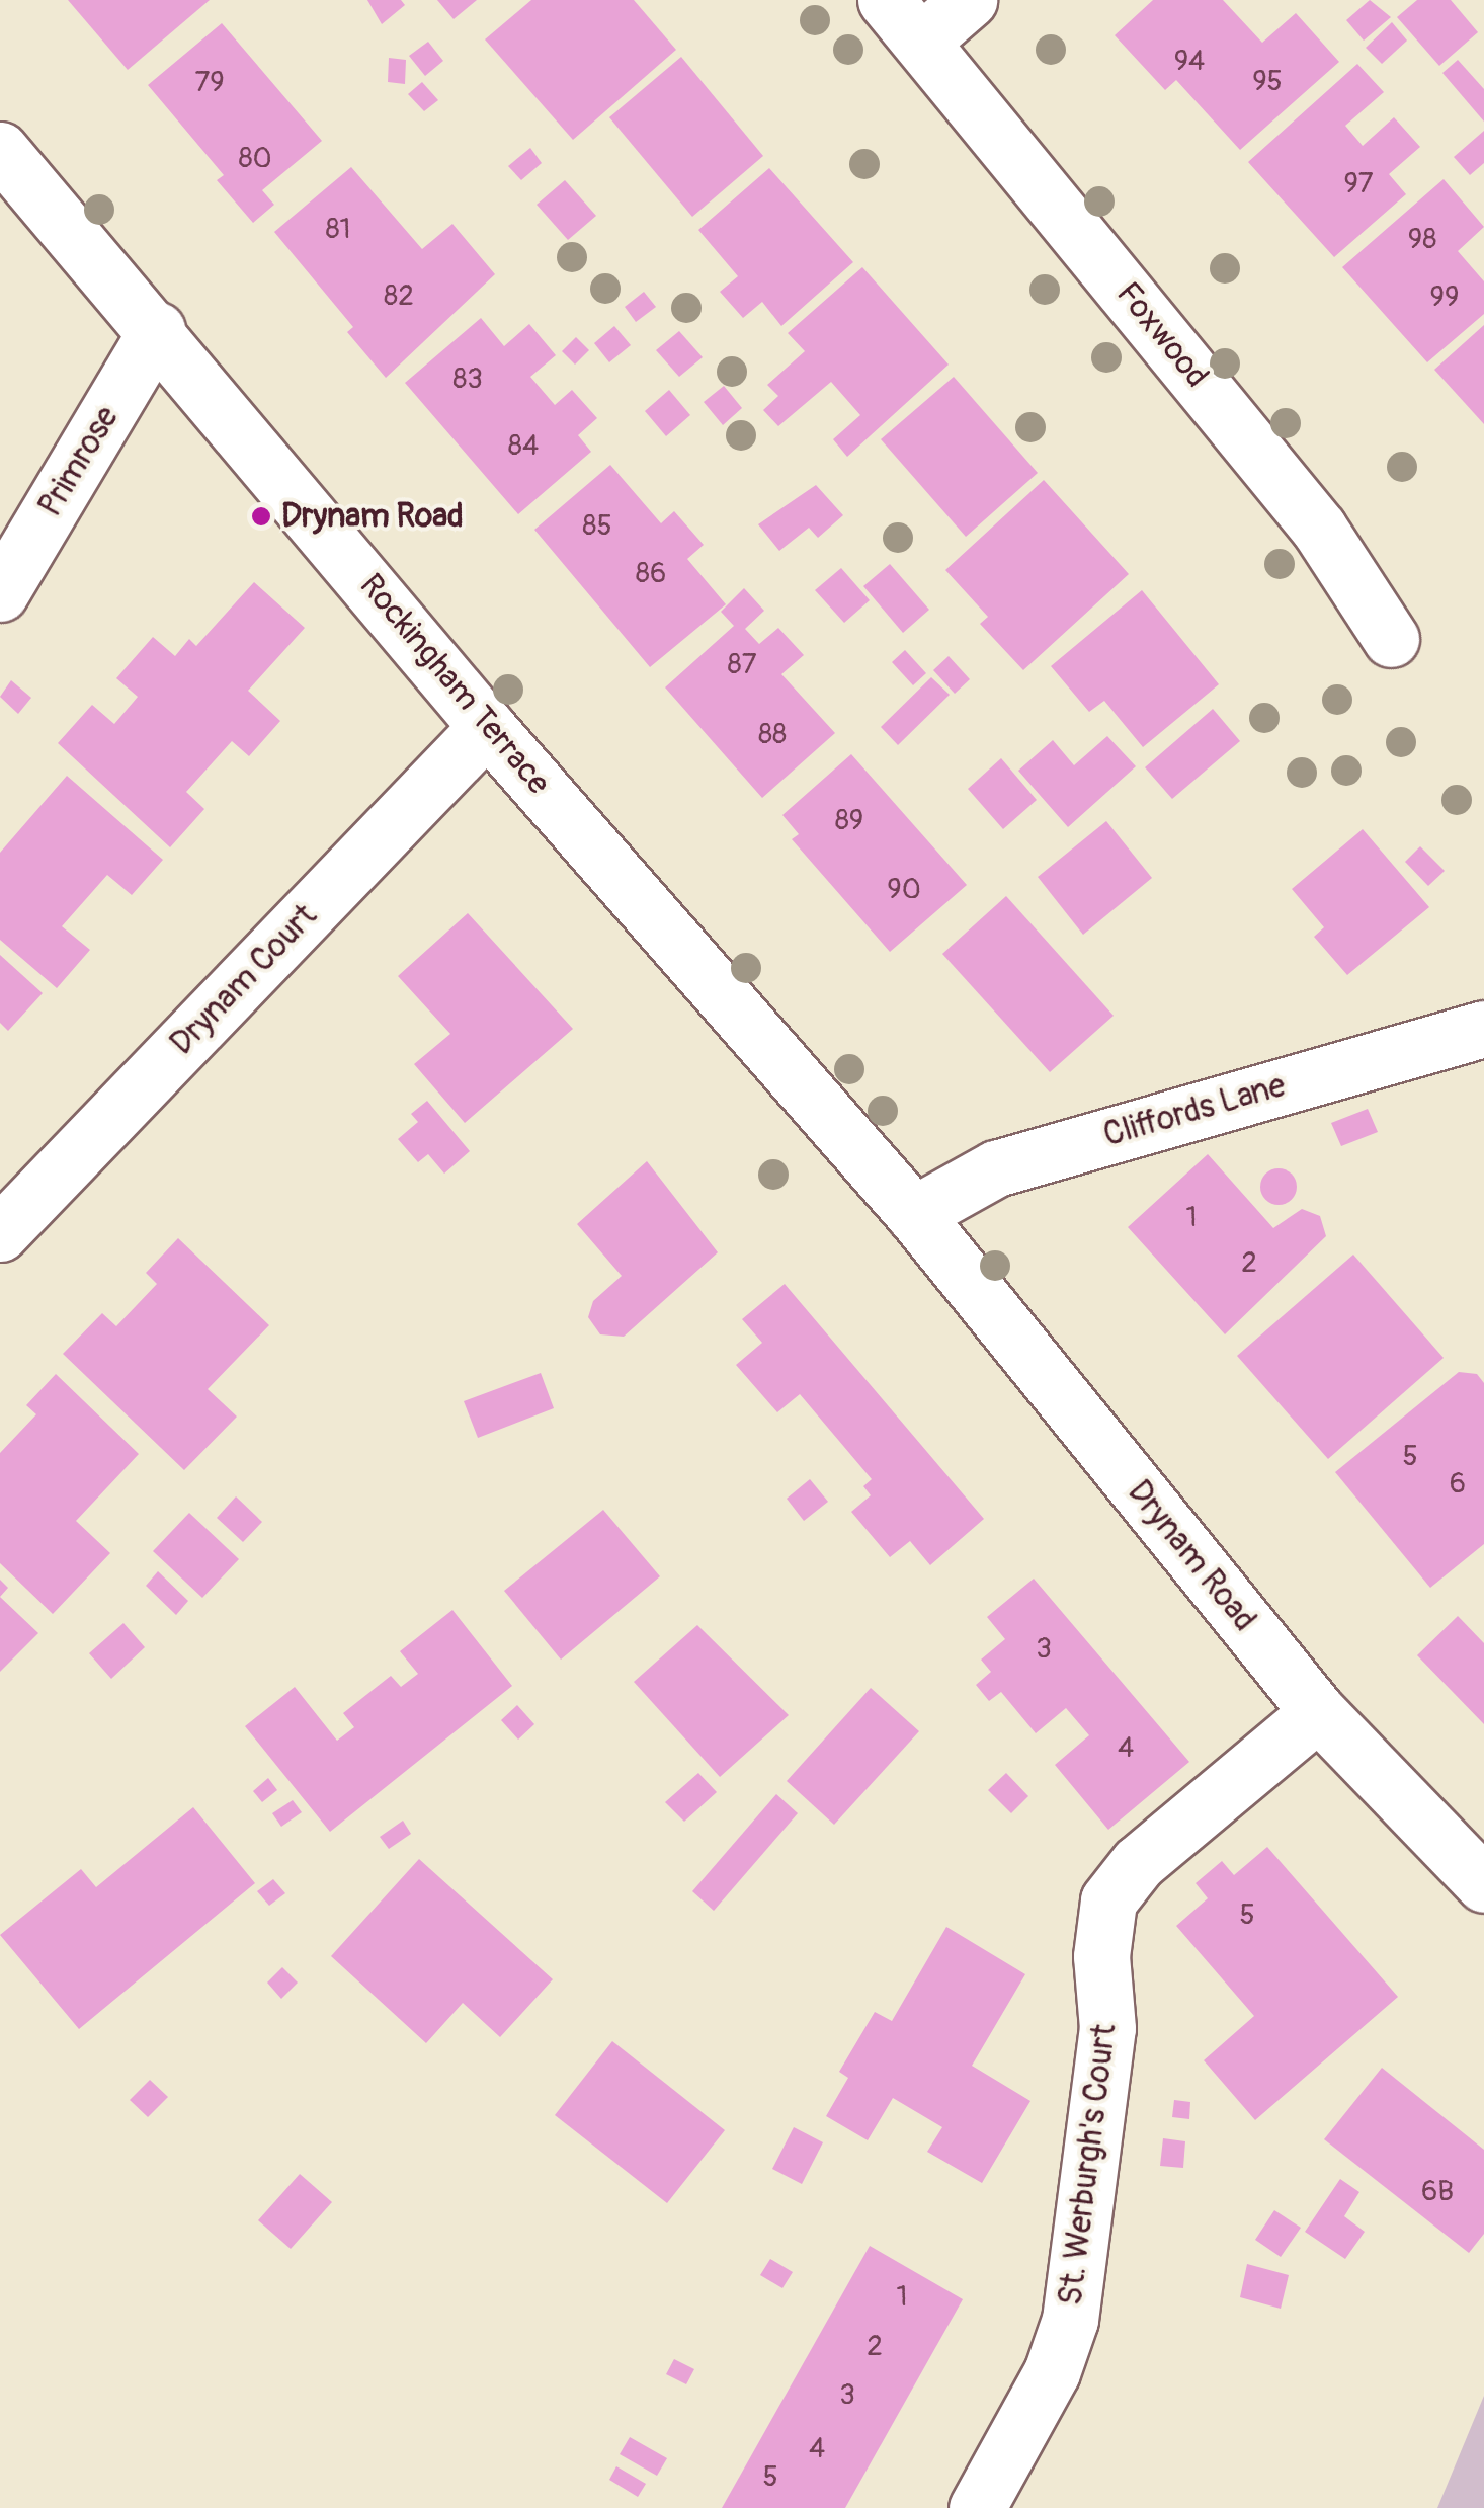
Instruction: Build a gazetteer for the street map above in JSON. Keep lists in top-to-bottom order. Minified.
{"streets":{"street":["Foxwood","Primrose","Rockingham Terrace","Drynam Court","Cliffords Lane","Drynam Road","St. Werburgh's Court"]},"crossings":[["Primrose","Rockingham Terrace"],["Rockingham Terrace","Drynam Court"],["Rockingham Terrace","Cliffords Lane"],["Rockingham Terrace","Drynam Road"],["Cliffords Lane","Drynam Road"],["Drynam Road","St. Werburgh's Court"]],"places":["Drynam Road"],"house_numbers":["94","95","79","80","97","81","98","82","99","83","84","85","86","87","88","89","90","1","2","5","6","3","4","5","6B","1","2","3","4","5"]}
